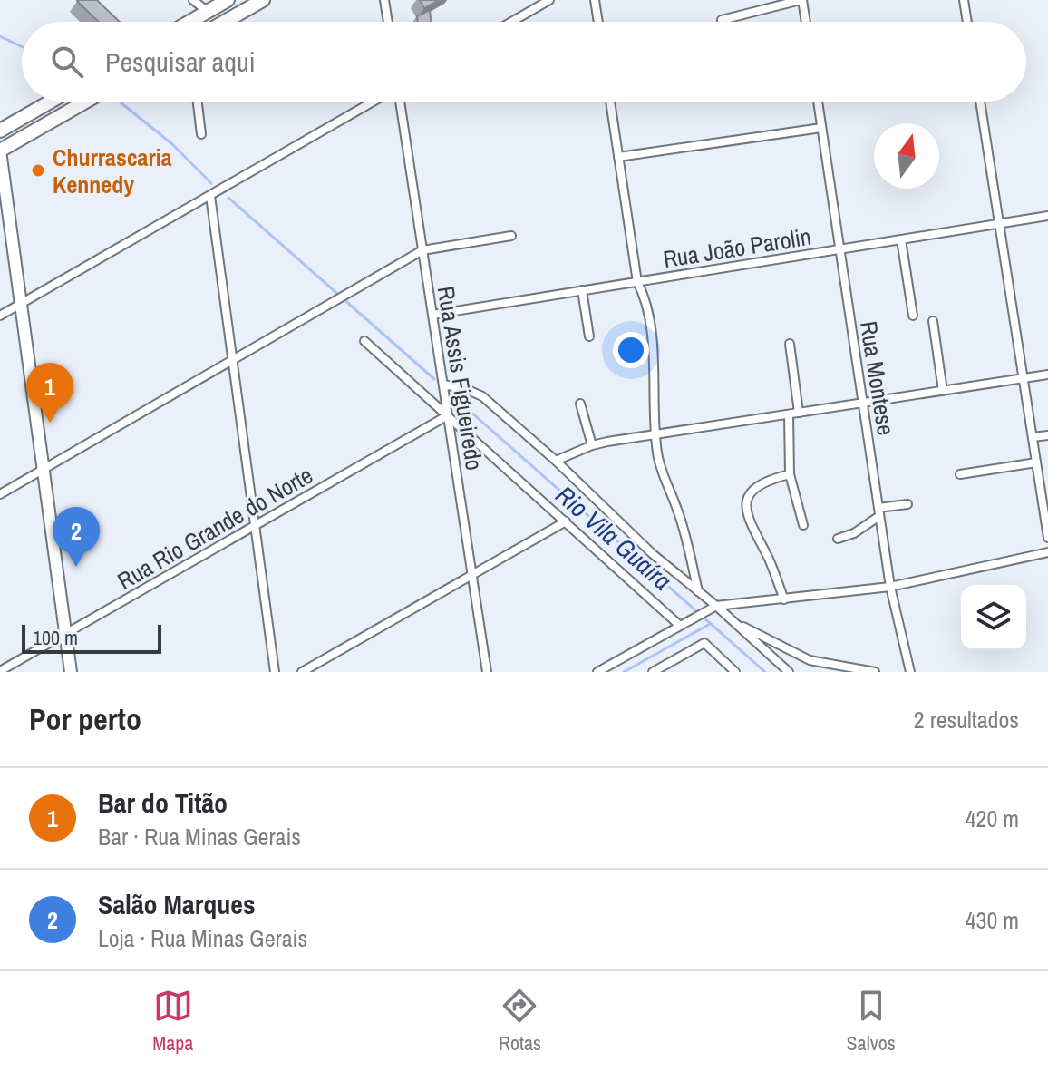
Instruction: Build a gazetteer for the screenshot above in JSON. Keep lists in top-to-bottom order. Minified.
{"streets":{"street":["Rua João Parolin","Rua Assis Figueiredo","Rua Montese","Rua Rio Grande do Norte"]},"crossings":[["Rua João Parolin","Rua Assis Figueiredo"],["Rua João Parolin","Rua Montese"],["Rua Assis Figueiredo","Rua Rio Grande do Norte"]],"water":["Rio Vila Guaíra"],"places":["Churrascaria Kennedy"],"scale_bar":"100 m","north":"top","page":{"search":"Pesquisar aqui","pins":["1","2"],"scale":"100 m","heading":["Por perto","2 resultados"],"list":[{"mark":"1","name":"Bar do Titão","note":"Bar · Rua Minas Gerais","value":"420 m"},{"mark":"2","name":"Salão Marques","note":"Loja · Rua Minas Gerais","value":"430 m"}],"nav":["Mapa","Rotas","Salvos"]}}
